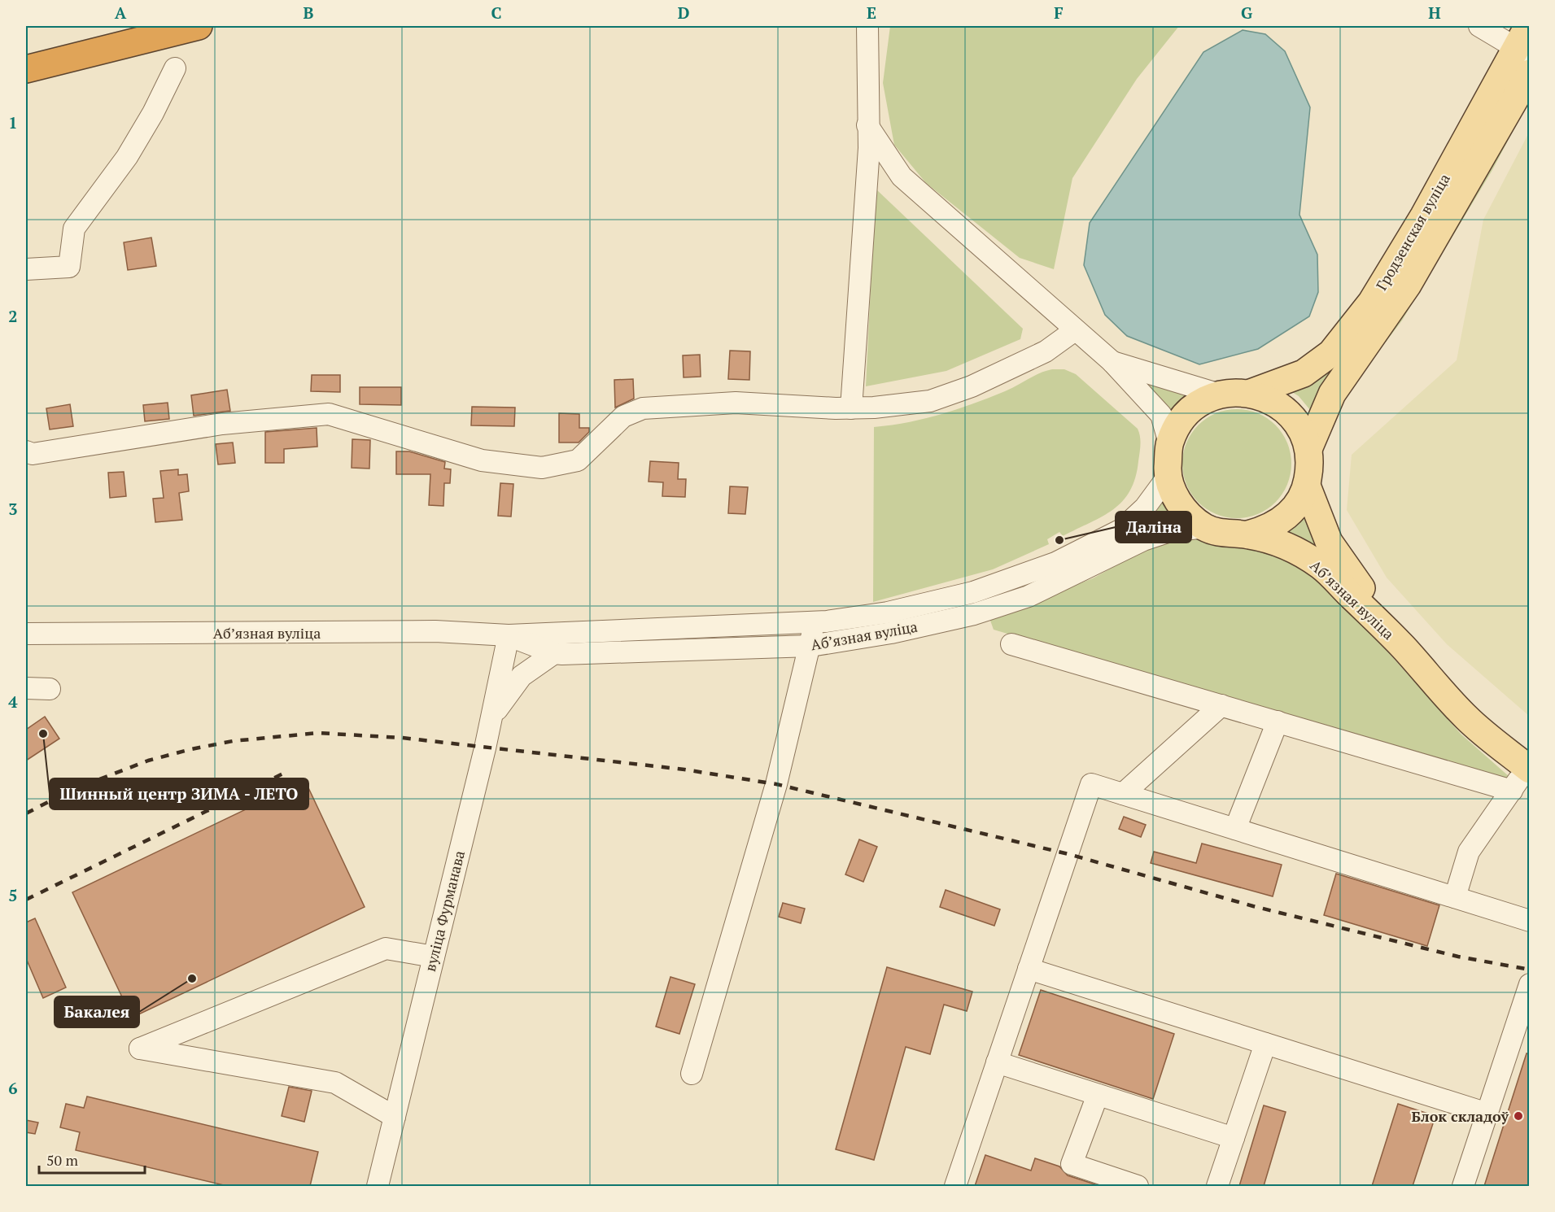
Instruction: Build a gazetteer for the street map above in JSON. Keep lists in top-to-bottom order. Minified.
{"streets":{"main road":["Гродзенская вуліца","Абʼязная вуліца"],"street":["вуліца Фурманава"]},"crossings":[["Гродзенская вуліца","Абʼязная вуліца"],["Абʼязная вуліца","вуліца Фурманава"]],"places":["Даліна","Шинный центр ЗИМА - ЛЕТО","Бакалея","Блок складоў"],"scale_bar":"50 m","grid":{"columns":["A","B","C","D","E","F","G","H"],"rows":["1","2","3","4","5","6"]}}
